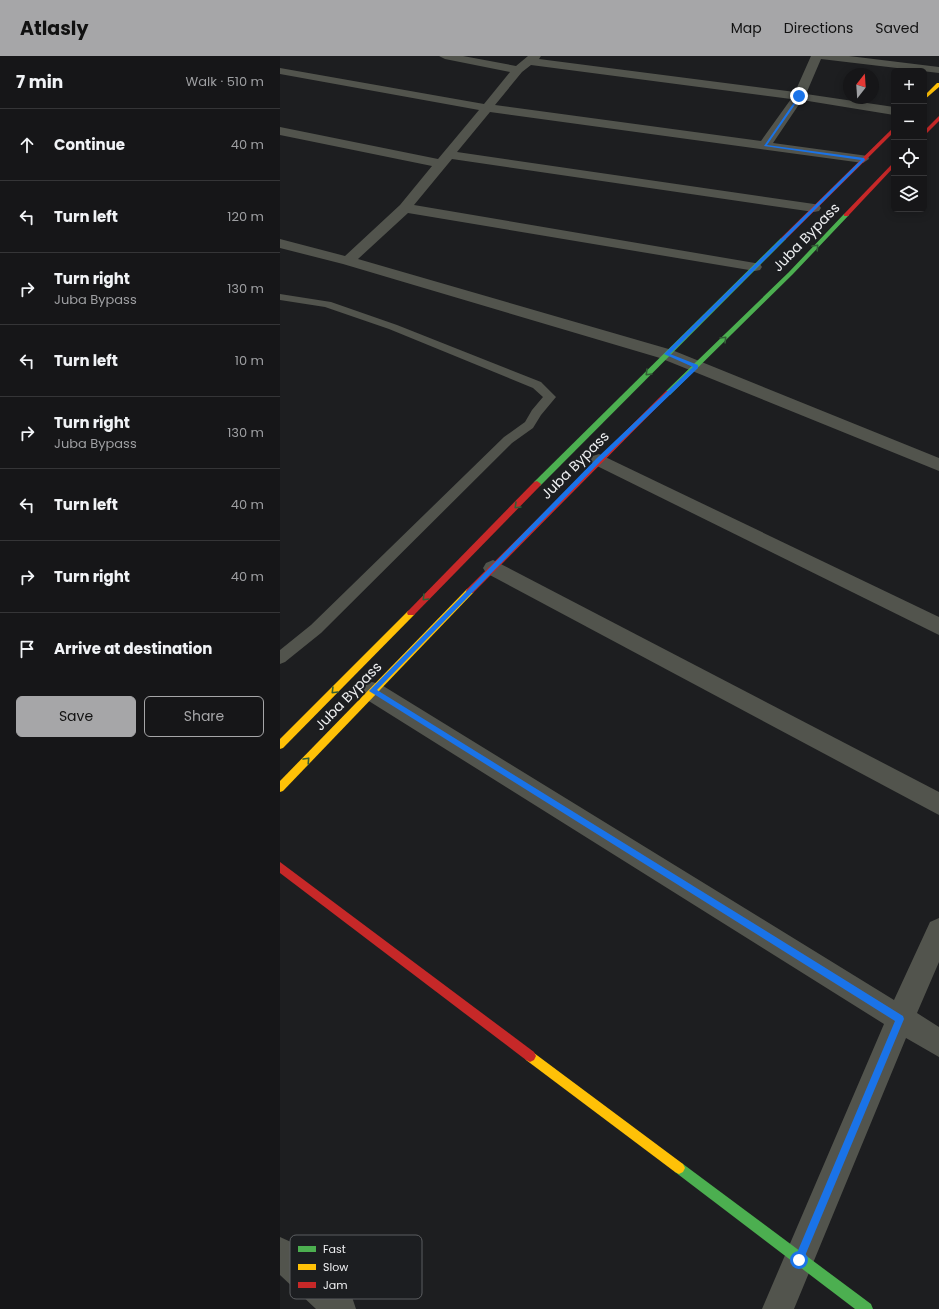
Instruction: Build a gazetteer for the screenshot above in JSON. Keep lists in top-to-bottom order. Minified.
{"streets":{"main road":["Juba Bypass"]},"legend":["Fast","Slow","Jam"],"north":"top","page":{"header":"Atlasly","nav":["Map","Directions","Saved"],"heading":["7 min","Walk · 510 m"],"map_buttons":["+","−"],"list":[["Continue","40 m"],["Turn left","120 m"],["Turn right","Juba Bypass","130 m"],["Turn left","10 m"],["Turn right","Juba Bypass","130 m"],["Turn left","40 m"],["Turn right","40 m"],"Arrive at destination"],"buttons":["Save","Share"]}}
